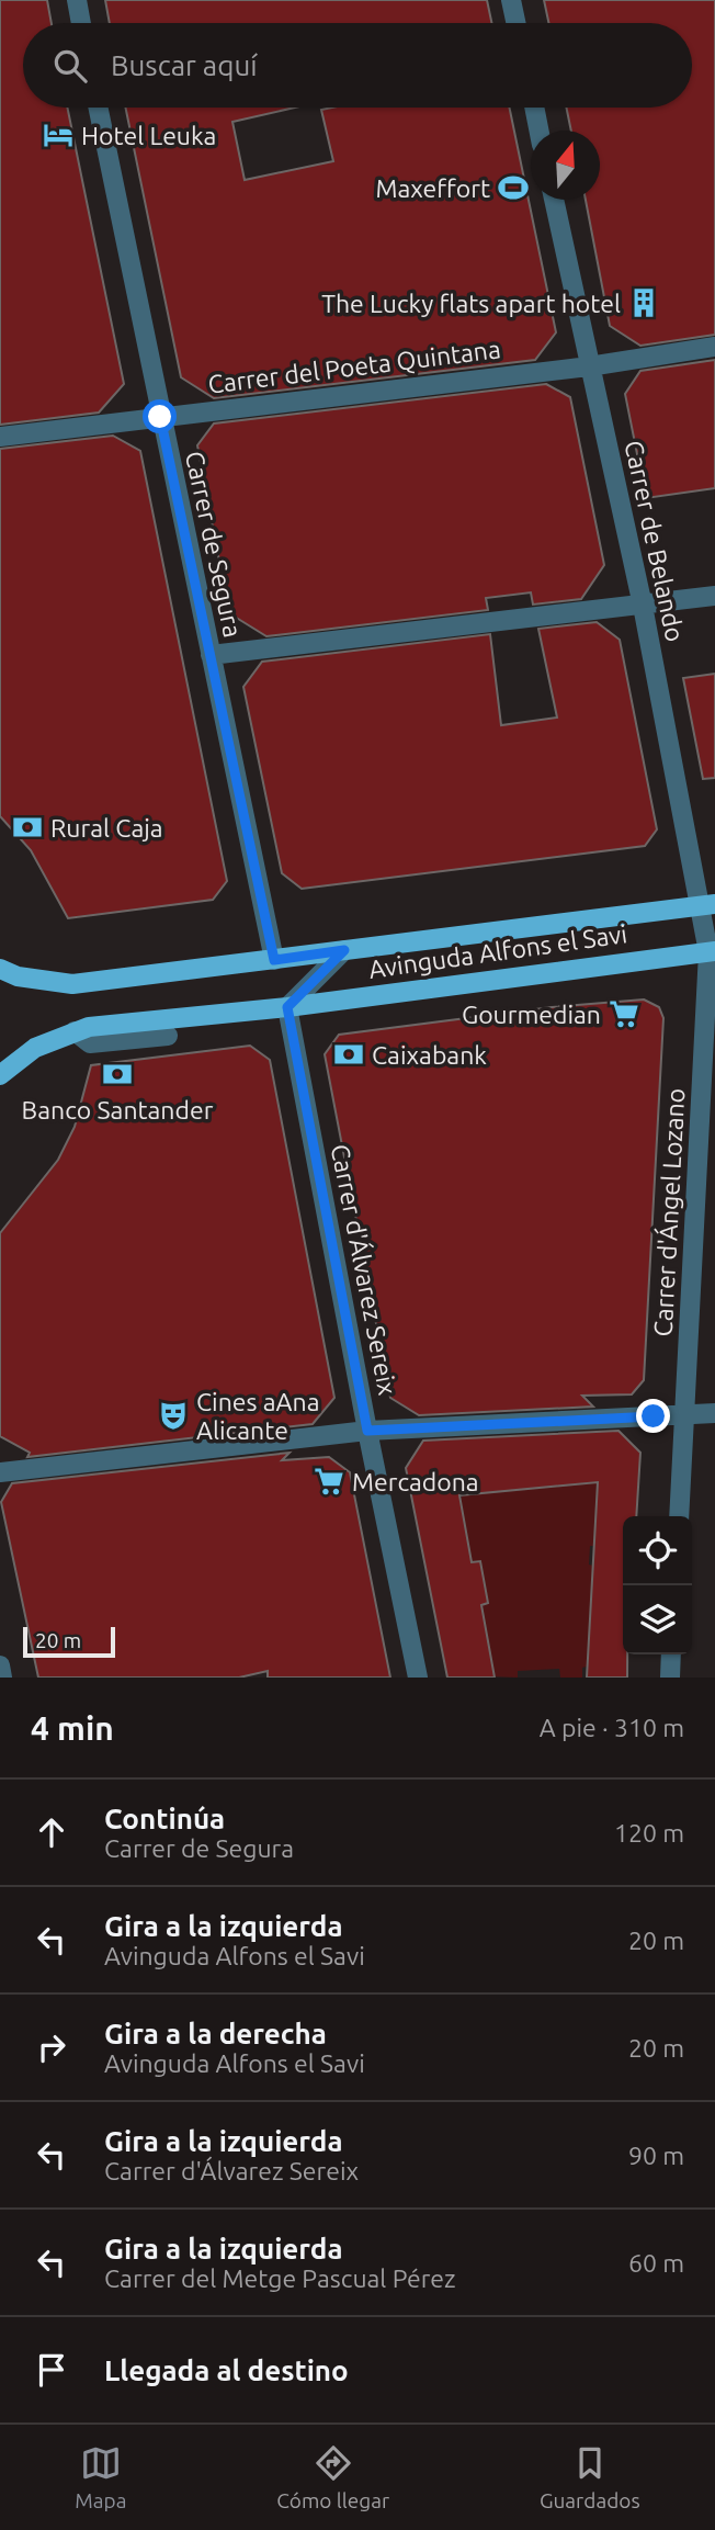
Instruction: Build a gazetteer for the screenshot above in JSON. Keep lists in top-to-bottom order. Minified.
{"streets":{"main road":["Avinguda Alfons el Savi"],"street":["Carrer del Poeta Quintana","Carrer de Belando","Carrer de Segura","Carrer d'Ángel Lozano","Carrer d'Álvarez Sereix"]},"crossings":[["Carrer del Poeta Quintana","Carrer de Belando"],["Carrer del Poeta Quintana","Carrer de Segura"],["Carrer de Belando","Avinguda Alfons el Savi"],["Carrer de Belando","Carrer d'Ángel Lozano"],["Carrer de Segura","Avinguda Alfons el Savi"],["Avinguda Alfons el Savi","Carrer d'Ángel Lozano"],["Avinguda Alfons el Savi","Carrer d'Álvarez Sereix"]],"places":{"hotel":["Hotel Leuka"],"sports":["Maxeffort"],"building":["The Lucky flats apart hotel"],"bank":["Rural Caja","Caixabank","Banco Santander"],"supermarket":["Gourmedian","Mercadona"],"theatre":["Cines aAna Alicante"]},"scale_bar":"20 m","north":"top","page":{"search":"Buscar aquí","scale":"20 m","heading":["4 min","A pie · 310 m"],"list":[["Continúa","Carrer de Segura","120 m"],["Gira a la izquierda","Avinguda Alfons el Savi","20 m"],["Gira a la derecha","Avinguda Alfons el Savi","20 m"],["Gira a la izquierda","Carrer d'Álvarez Sereix","90 m"],["Gira a la izquierda","Carrer del Metge Pascual Pérez","60 m"],"Llegada al destino"],"nav":["Mapa","Cómo llegar","Guardados"]}}
